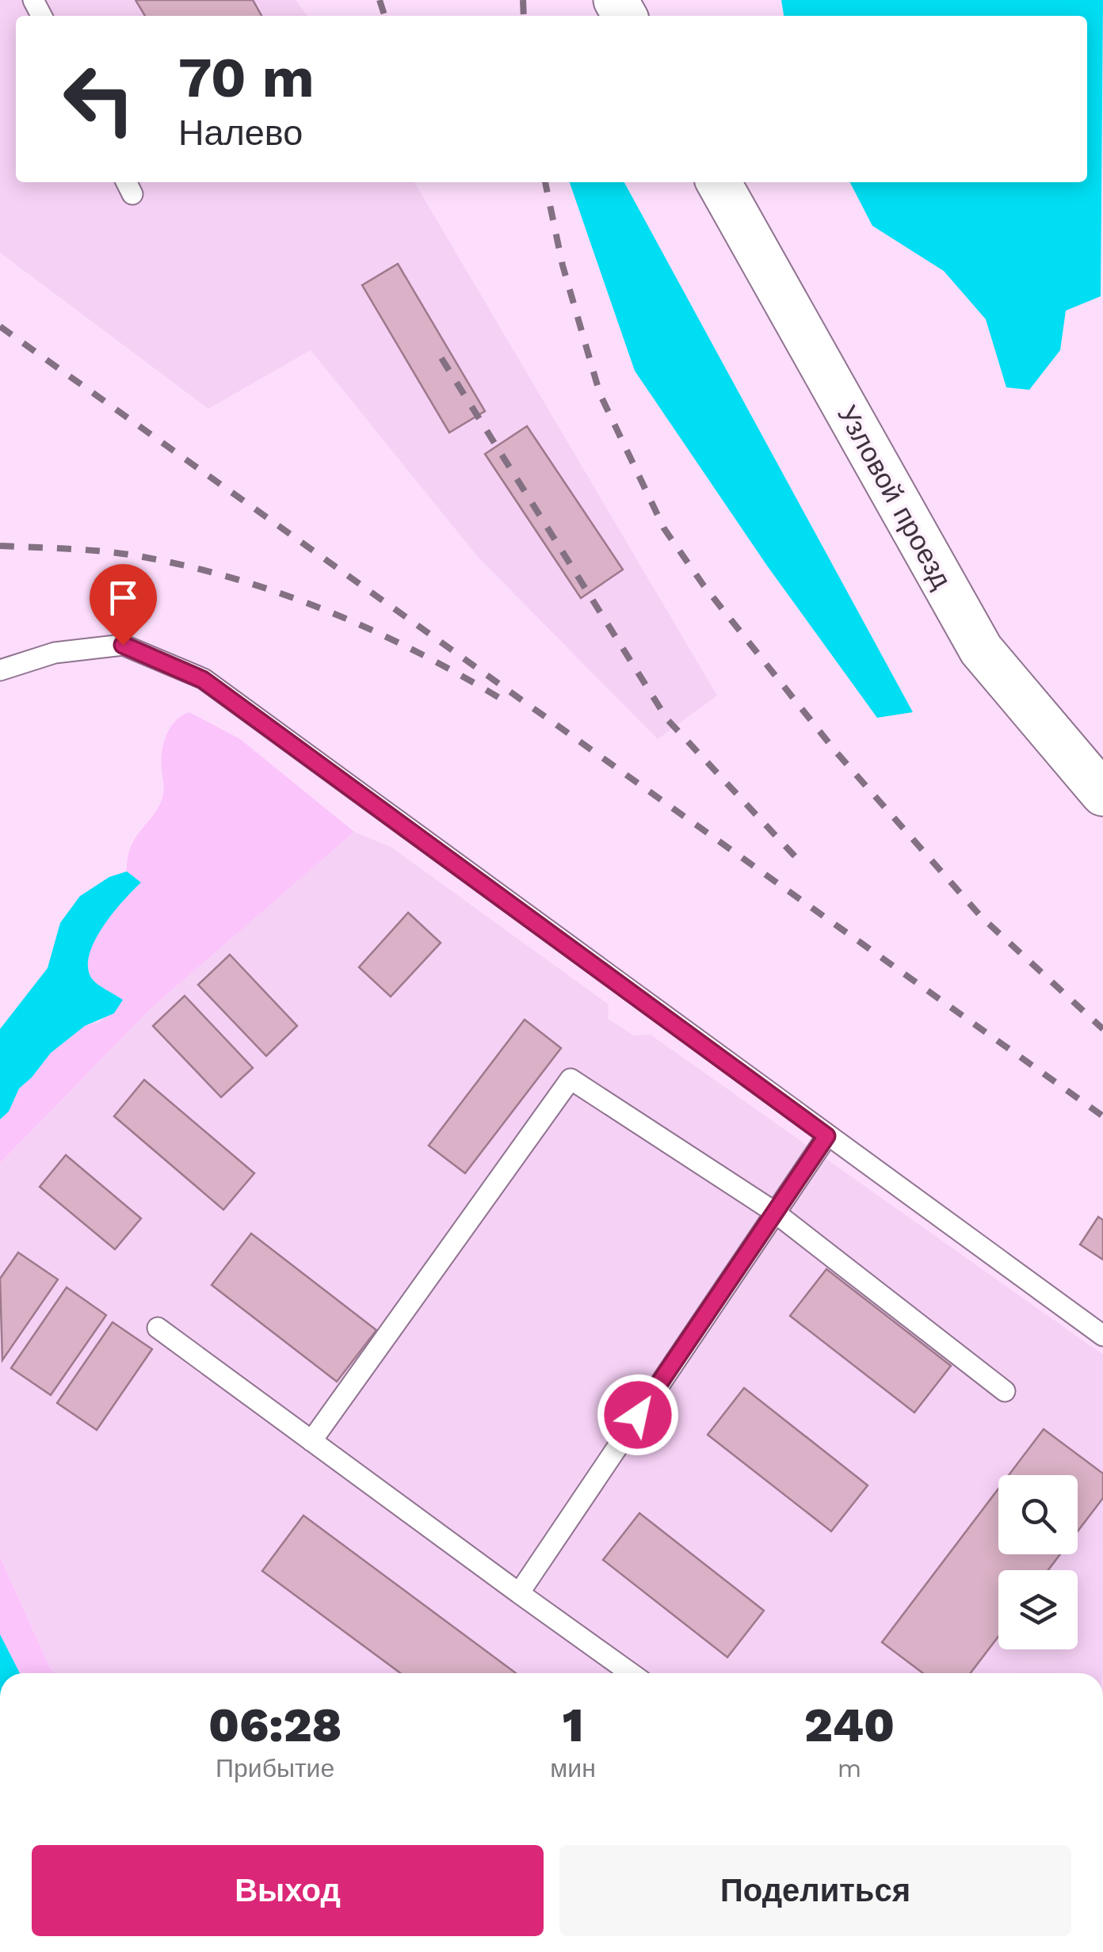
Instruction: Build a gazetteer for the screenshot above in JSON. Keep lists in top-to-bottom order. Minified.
{"streets":{"street":["Узловой проезд"]},"page":{"turn":["70 m","Налево"],"eta":["06:28","Прибытие","1","мин","240","m"],"buttons":["Выход","Поделиться"]}}
